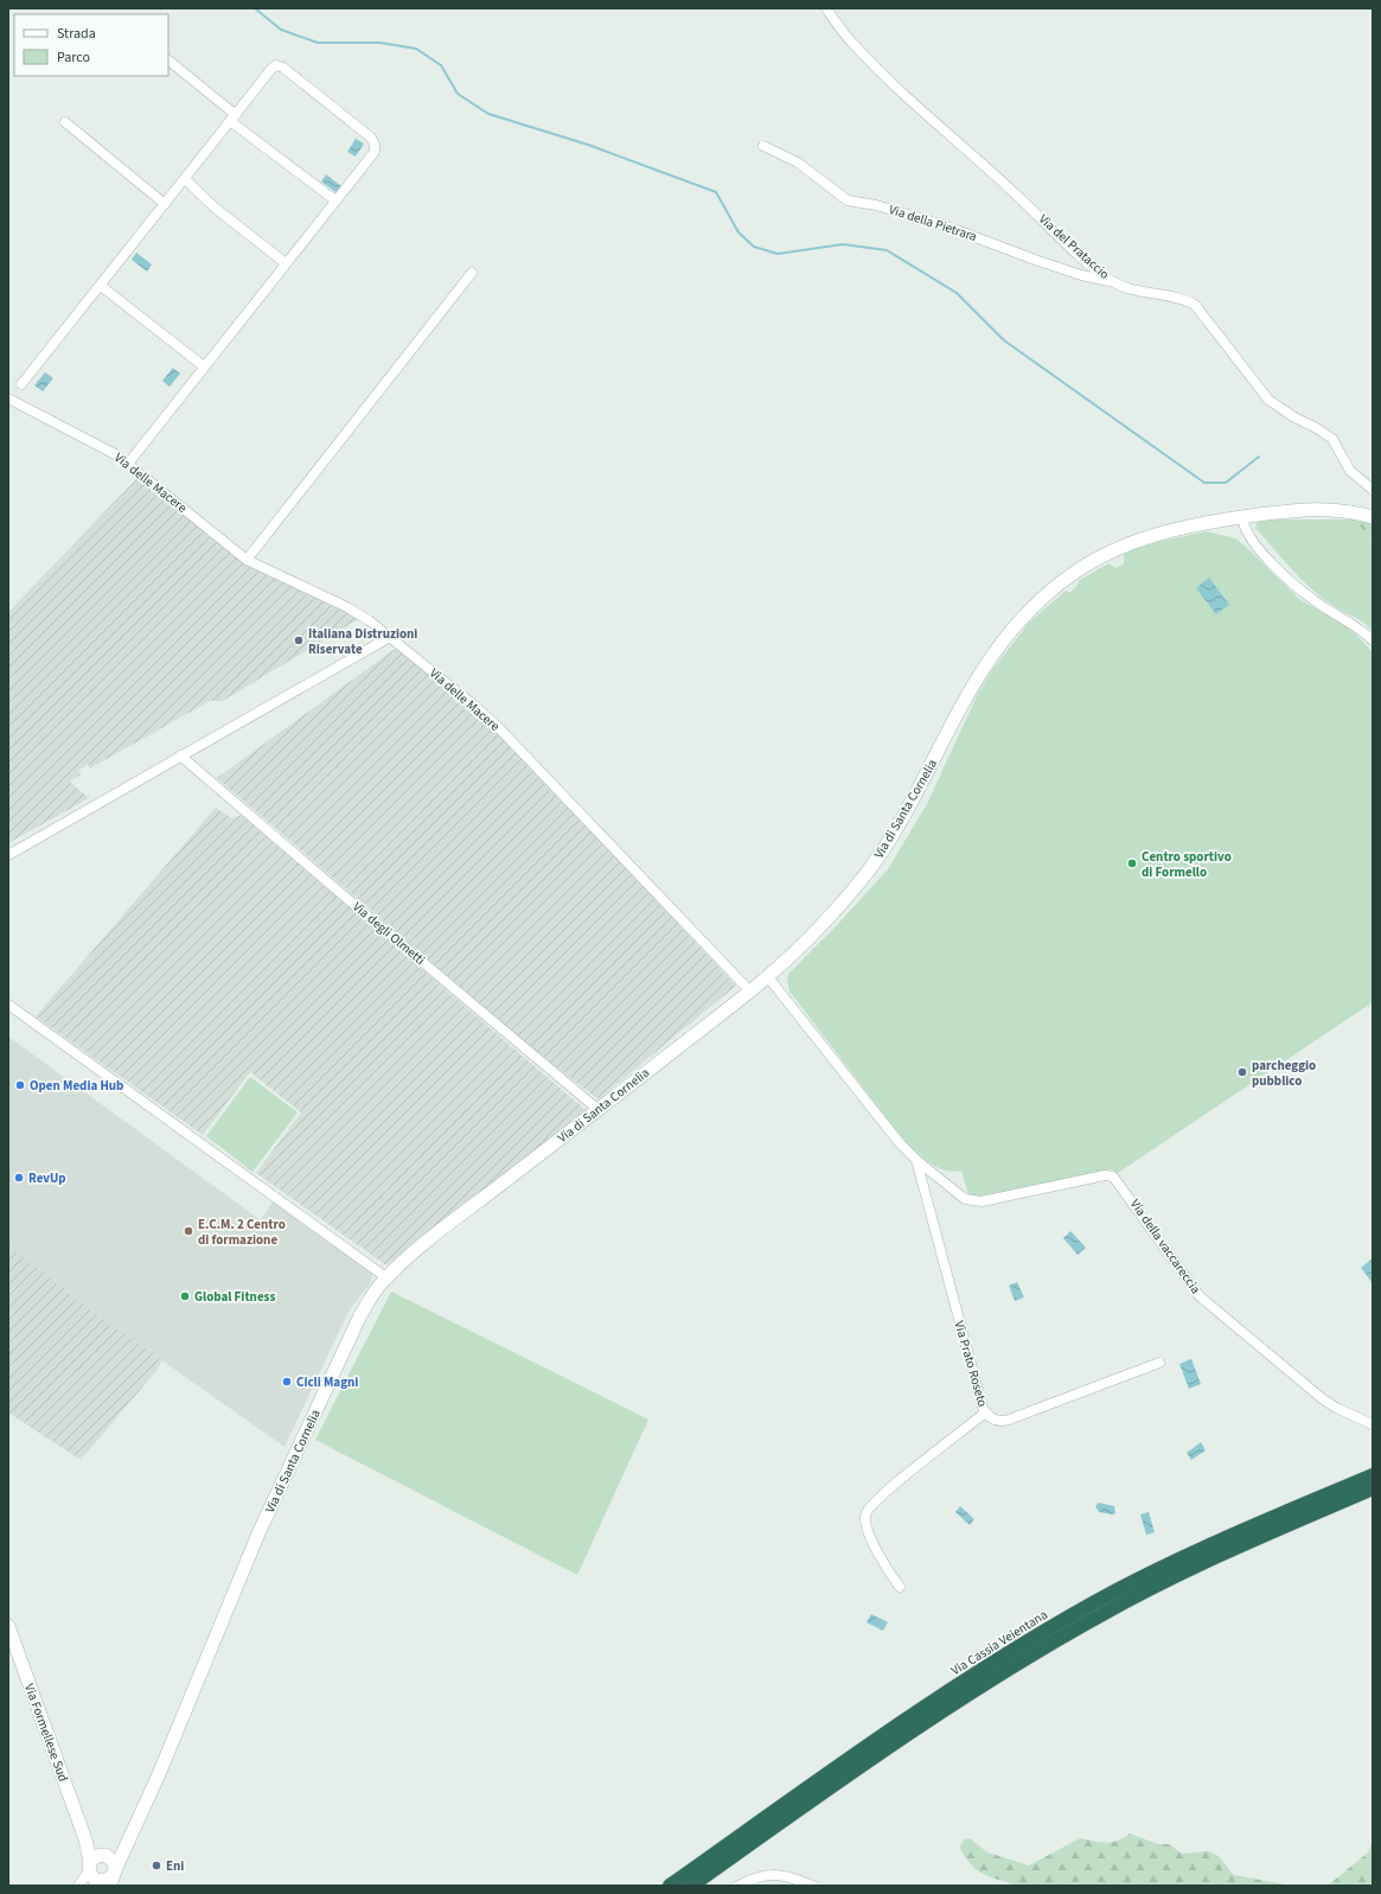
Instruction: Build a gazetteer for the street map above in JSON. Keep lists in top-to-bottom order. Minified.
{"streets":{"highway":["Via Cassia Veientana"],"street":["Via della Pietrara","Via del Prataccio","Via delle Macere","Via di Santa Cornelia","Via degli Olmetti","Via della vaccareccia","Via Prato Roseto","Via Formellese Sud"]},"crossings":[["Via della Pietrara","Via del Prataccio"],["Via delle Macere","Via di Santa Cornelia"],["Via di Santa Cornelia","Via degli Olmetti"],["Via di Santa Cornelia","Via Prato Roseto"],["Via di Santa Cornelia","Via Formellese Sud"],["Via della vaccareccia","Via Prato Roseto"]],"places":["Italiana Distruzioni Riservate","Centro sportivo di Formello","parcheggio pubblico","Open Media Hub","RevUp","E.C.M. 2 Centro di formazione","Global Fitness","Cicli Magni","Eni"],"legend":["Strada","Parco"]}
